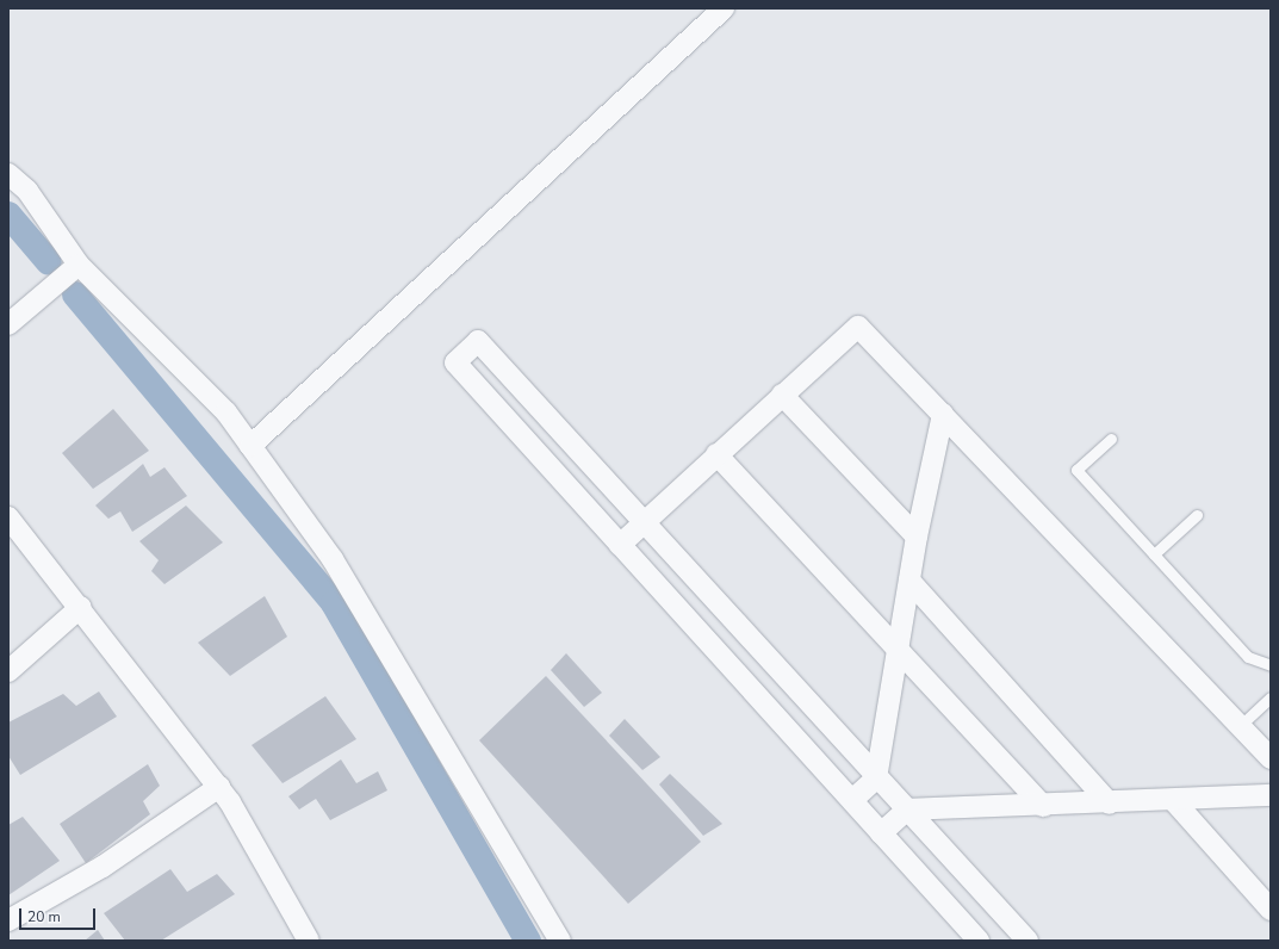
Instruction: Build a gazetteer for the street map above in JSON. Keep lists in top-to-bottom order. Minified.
{"scale_bar":"20 m"}
